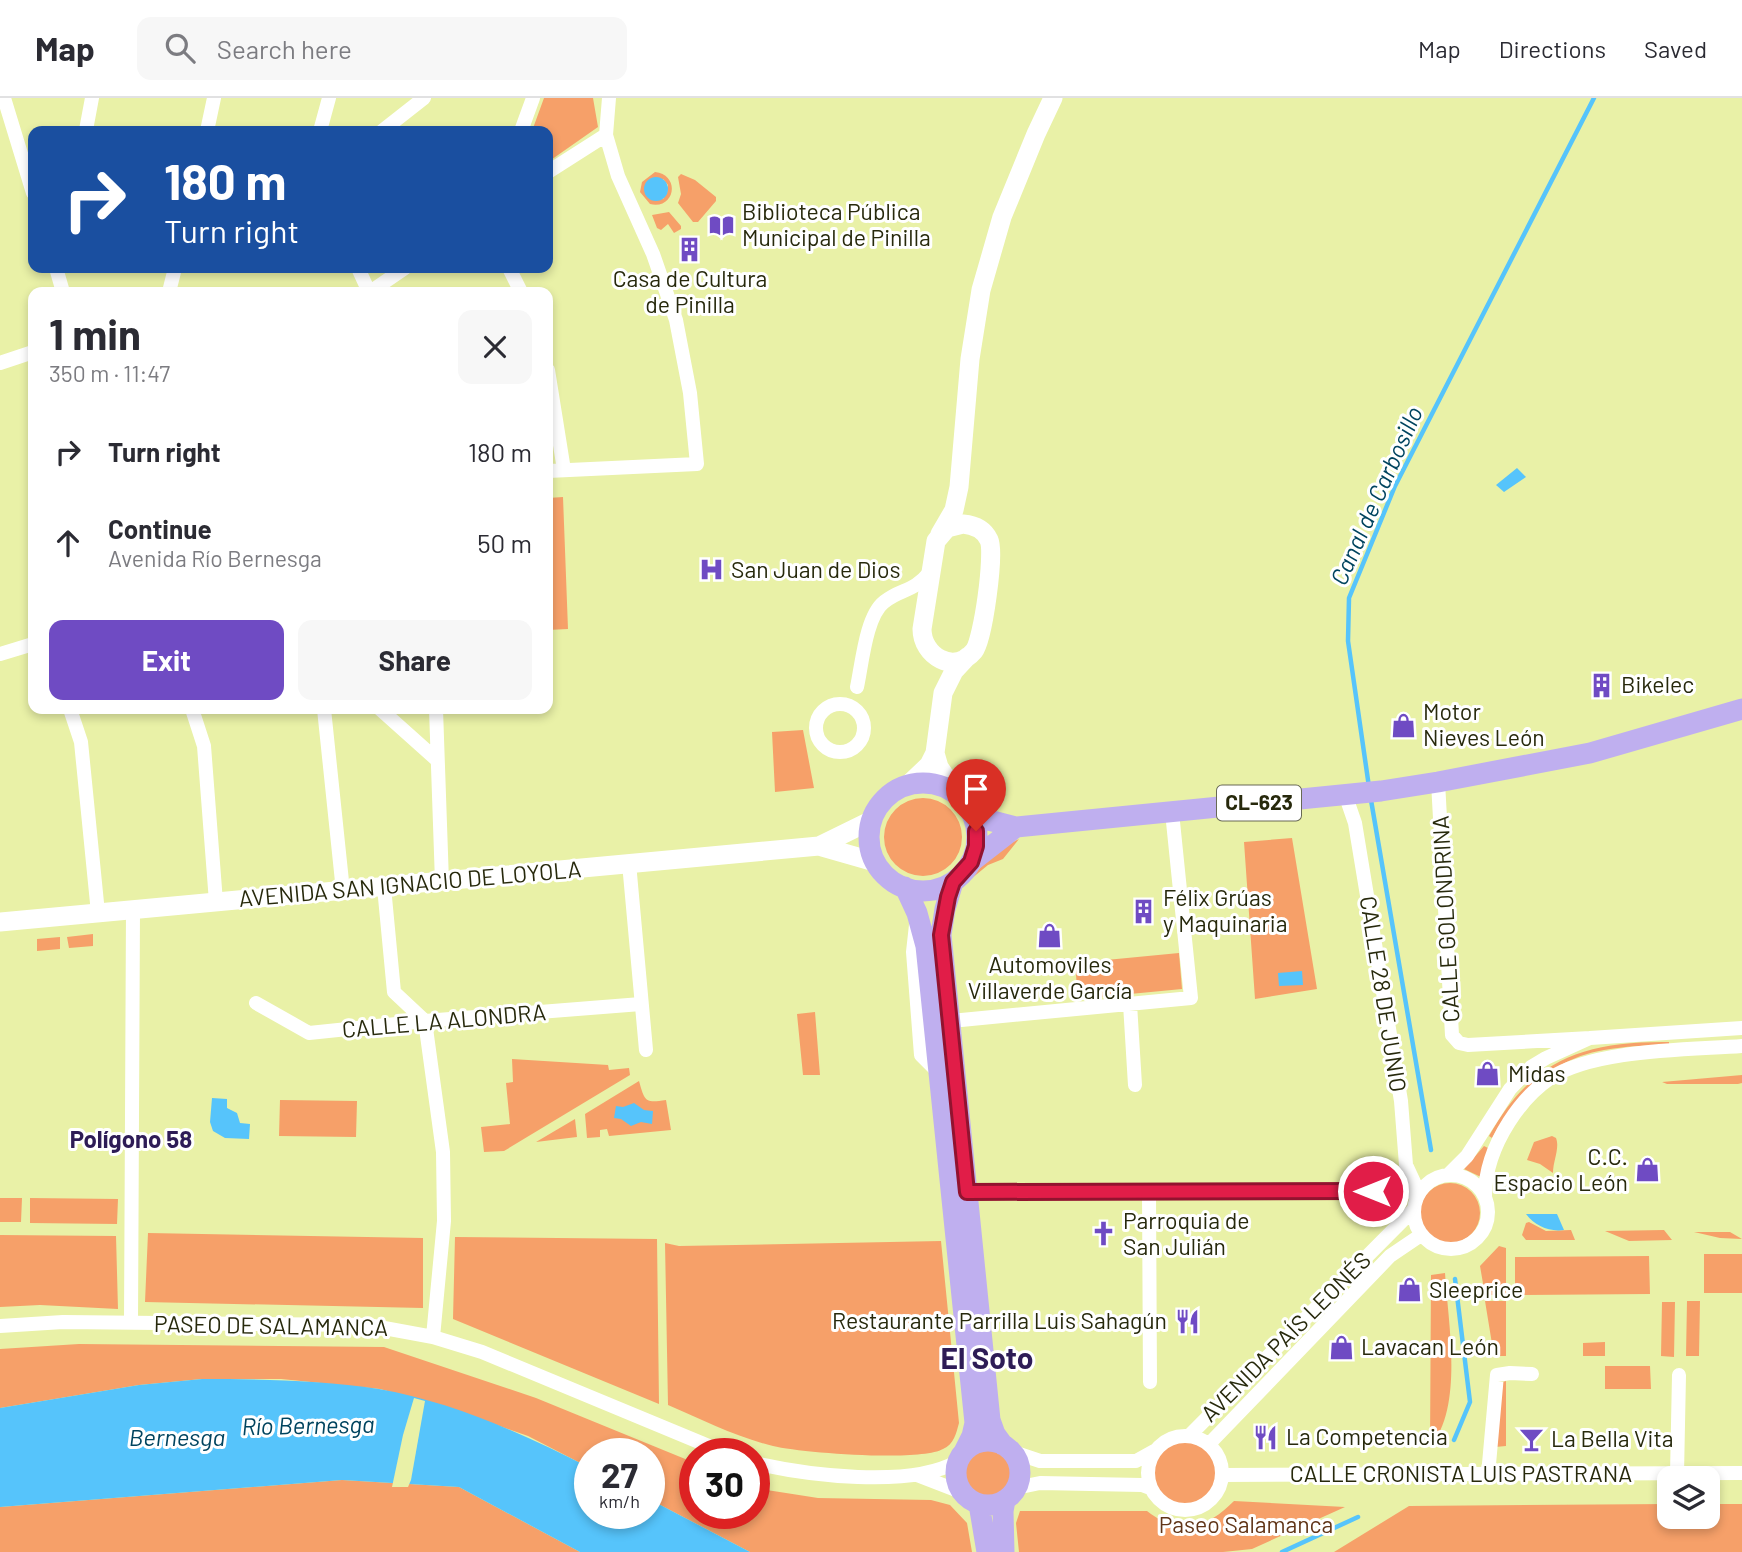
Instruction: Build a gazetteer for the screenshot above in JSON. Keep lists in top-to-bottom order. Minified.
{"streets":{"main road":["CL-623","AVENIDA SAN IGNACIO DE LOYOLA"],"street":["CALLE GOLONDRINA","CALLE 28 DE JUNIO","CALLE LA ALONDRA","PASEO DE SALAMANCA","AVENIDA PAÍS LEONÉS","CALLE CRONISTA LUIS PASTRANA"]},"crossings":[["CL-623","CALLE GOLONDRINA"],["CL-623","CALLE 28 DE JUNIO"],["CALLE 28 DE JUNIO","AVENIDA PAÍS LEONÉS"],["AVENIDA PAÍS LEONÉS","CALLE CRONISTA LUIS PASTRANA"]],"districts":["Polígono 58","El Soto"],"water":["Canal de Carbosillo","Río Bernesga","Bernesga"],"parks":["Paseo Salamanca"],"places":{"library":["Biblioteca Pública Municipal de Pinilla"],"building":["Casa de Cultura de Pinilla","Bikelec","Félix Grúas y Maquinaria"],"hospital":["San Juan de Dios"],"shop":["Motor Nieves León","Automoviles Villaverde García","Midas","C.C. Espacio León","Sleeprice","Lavacan León"],"church":["Parroquia de San Julián"],"restaurant":["Restaurante Parrilla Luis Sahagún","La Competencia"],"bar":["La Bella Vita"]},"page":{"header":"Map","search":"Search here","nav":["Map","Directions","Saved"],"turn":["180 m","Turn right"],"heading":["1 min","350 m · 11:47"],"list":[{"name":"Turn right","value":"180 m"},{"name":"Continue","note":"Avenida Río Bernesga","value":"50 m"}],"buttons":["Exit","Share"],"speed":"27 km/h","limit":"30"}}
